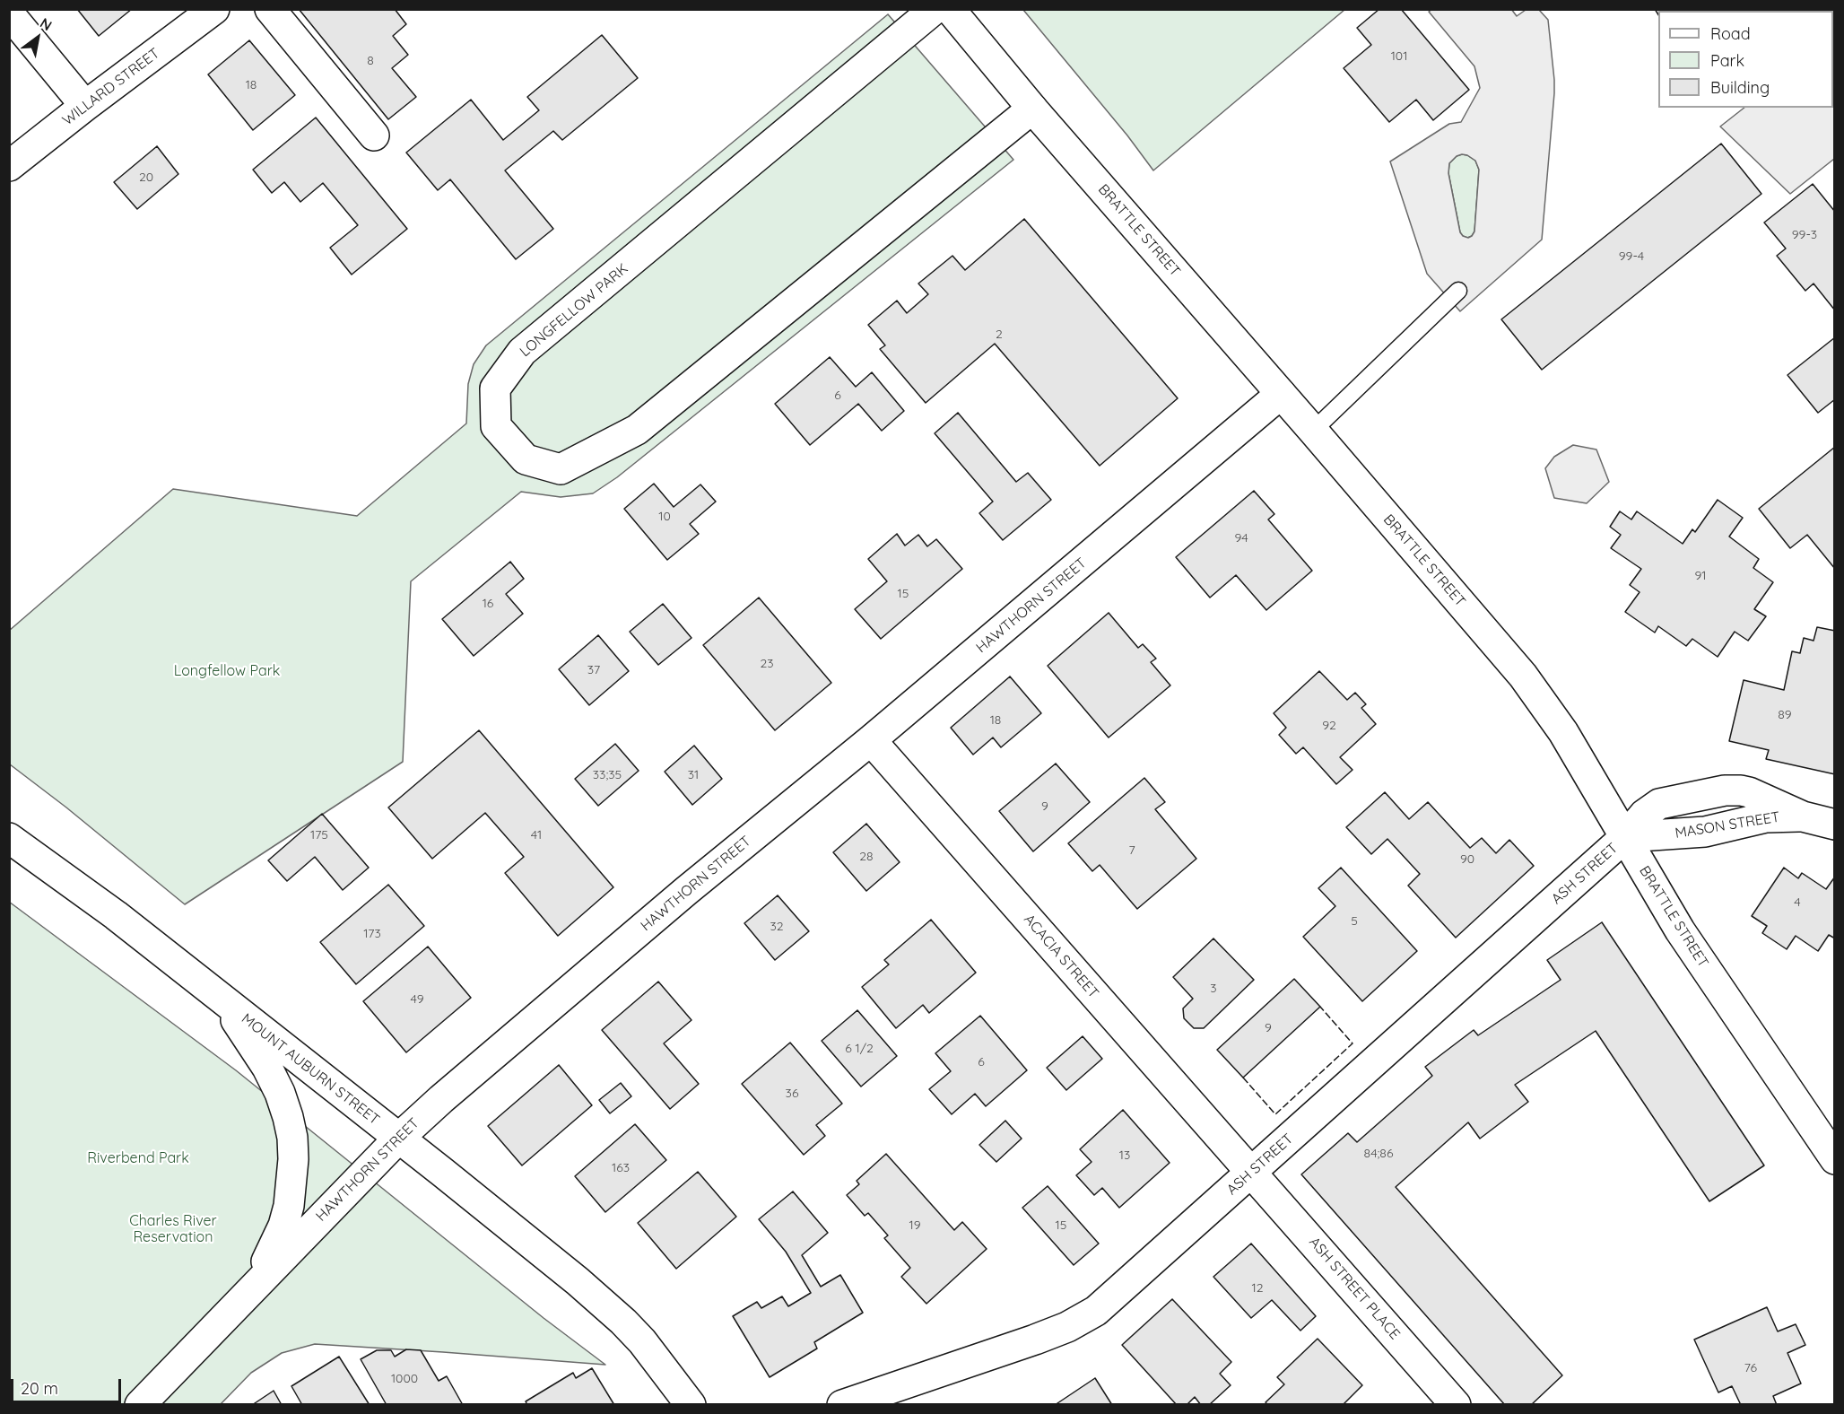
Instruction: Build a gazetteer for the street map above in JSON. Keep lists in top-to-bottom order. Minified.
{"streets":{"street":["WILLARD STREET","BRATTLE STREET","LONGFELLOW PARK","HAWTHORN STREET","MASON STREET","ASH STREET","ACACIA STREET","MOUNT AUBURN STREET","ASH STREET PLACE"]},"crossings":[["BRATTLE STREET","LONGFELLOW PARK"],["BRATTLE STREET","HAWTHORN STREET"],["BRATTLE STREET","MASON STREET"],["BRATTLE STREET","ASH STREET"],["HAWTHORN STREET","ACACIA STREET"],["HAWTHORN STREET","MOUNT AUBURN STREET"],["MASON STREET","ASH STREET"],["ASH STREET","ACACIA STREET"],["ASH STREET","ASH STREET PLACE"],["ACACIA STREET","ASH STREET PLACE"]],"parks":["Longfellow Park","Riverbend Park","Charles River Reservation"],"house_numbers":["101","8","18","20","99-3","99-4","2","6","10","94","91","15","16","23","37","89","18","92","33;35","31","9","175","41","7","28","90","4","5","32","173","3","49","9","6 1/2","6","36","84;86","13","163","19","15","12","76","1000"],"legend":["Road","Park","Building"],"scale_bar":"20 m","north":"top right"}
